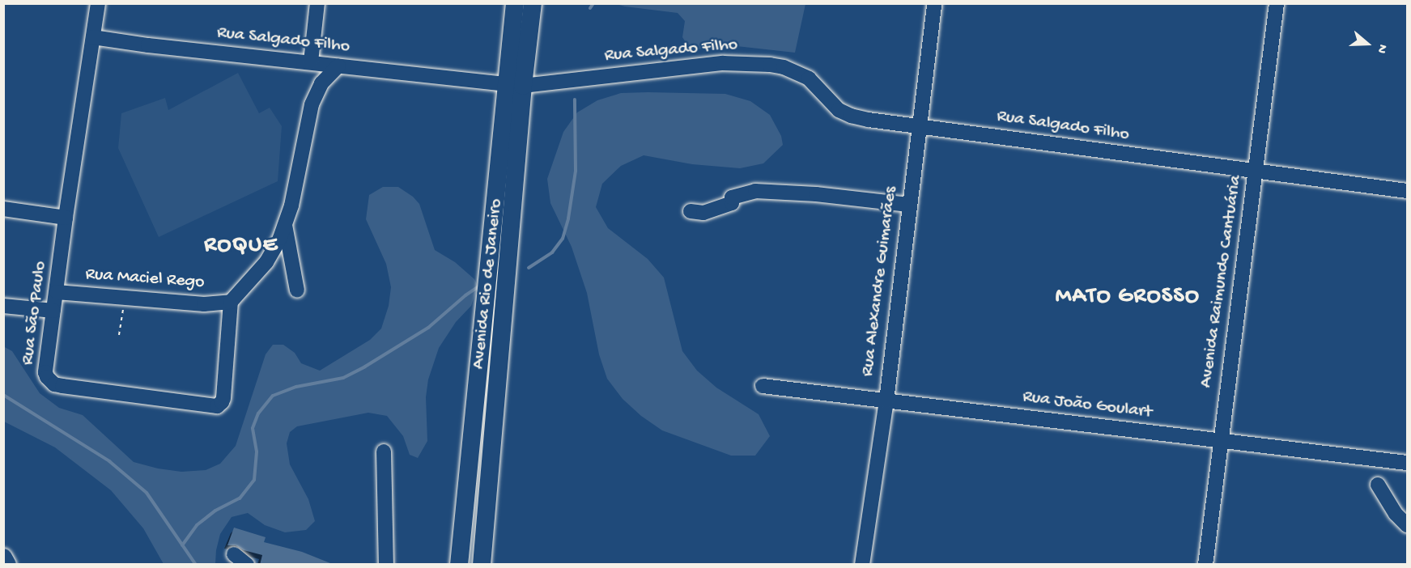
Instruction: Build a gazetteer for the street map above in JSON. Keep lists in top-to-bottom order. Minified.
{"streets":{"main road":["Avenida Rio de Janeiro"],"street":["Rua Salgado Filho","Rua Maciel Rego","Rua Alexandre Guimarães","Avenida Raimundo Cantuária","Rua São Paulo","Rua João Goulart"]},"crossings":[["Rua Salgado Filho","Rua Alexandre Guimarães"],["Rua Salgado Filho","Avenida Raimundo Cantuária"],["Rua Salgado Filho","Avenida Rio de Janeiro"],["Rua Salgado Filho","Rua São Paulo"],["Rua Maciel Rego","Rua São Paulo"],["Rua Alexandre Guimarães","Rua João Goulart"],["Avenida Raimundo Cantuária","Rua João Goulart"]],"districts":["ROQUE","MATO GROSSO"],"north":"right"}
